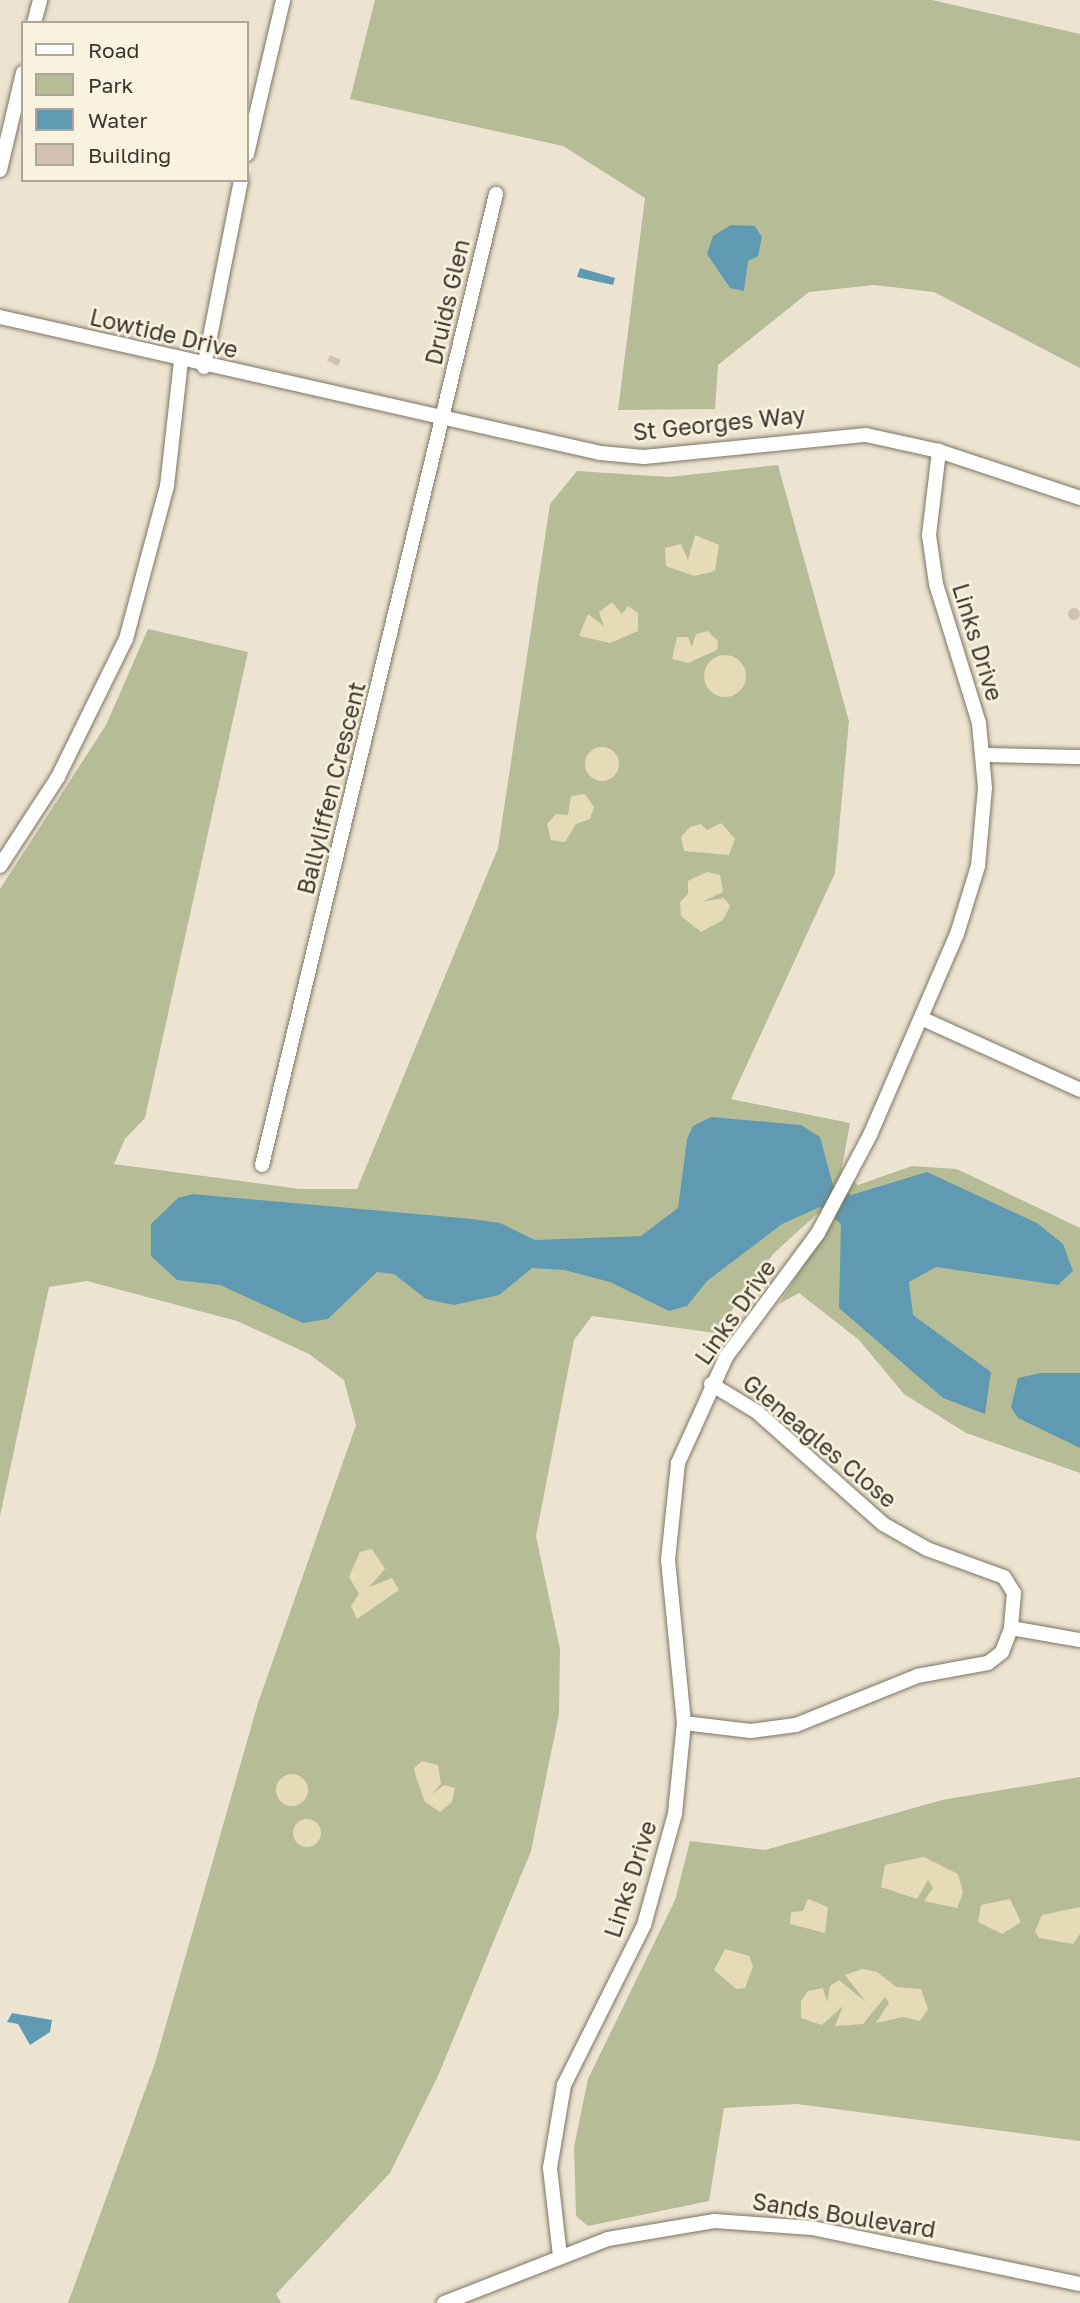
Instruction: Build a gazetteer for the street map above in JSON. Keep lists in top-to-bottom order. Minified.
{"streets":{"street":["Druids Glen","Lowtide Drive","St Georges Way","Links Drive","Ballyliffen Crescent","Gleneagles Close","Sands Boulevard"]},"crossings":[["Druids Glen","St Georges Way"],["Druids Glen","Ballyliffen Crescent"],["Lowtide Drive","St Georges Way"],["St Georges Way","Links Drive"],["St Georges Way","Ballyliffen Crescent"],["Links Drive","Gleneagles Close"],["Links Drive","Sands Boulevard"]],"legend":["Road","Park","Water","Building"]}
